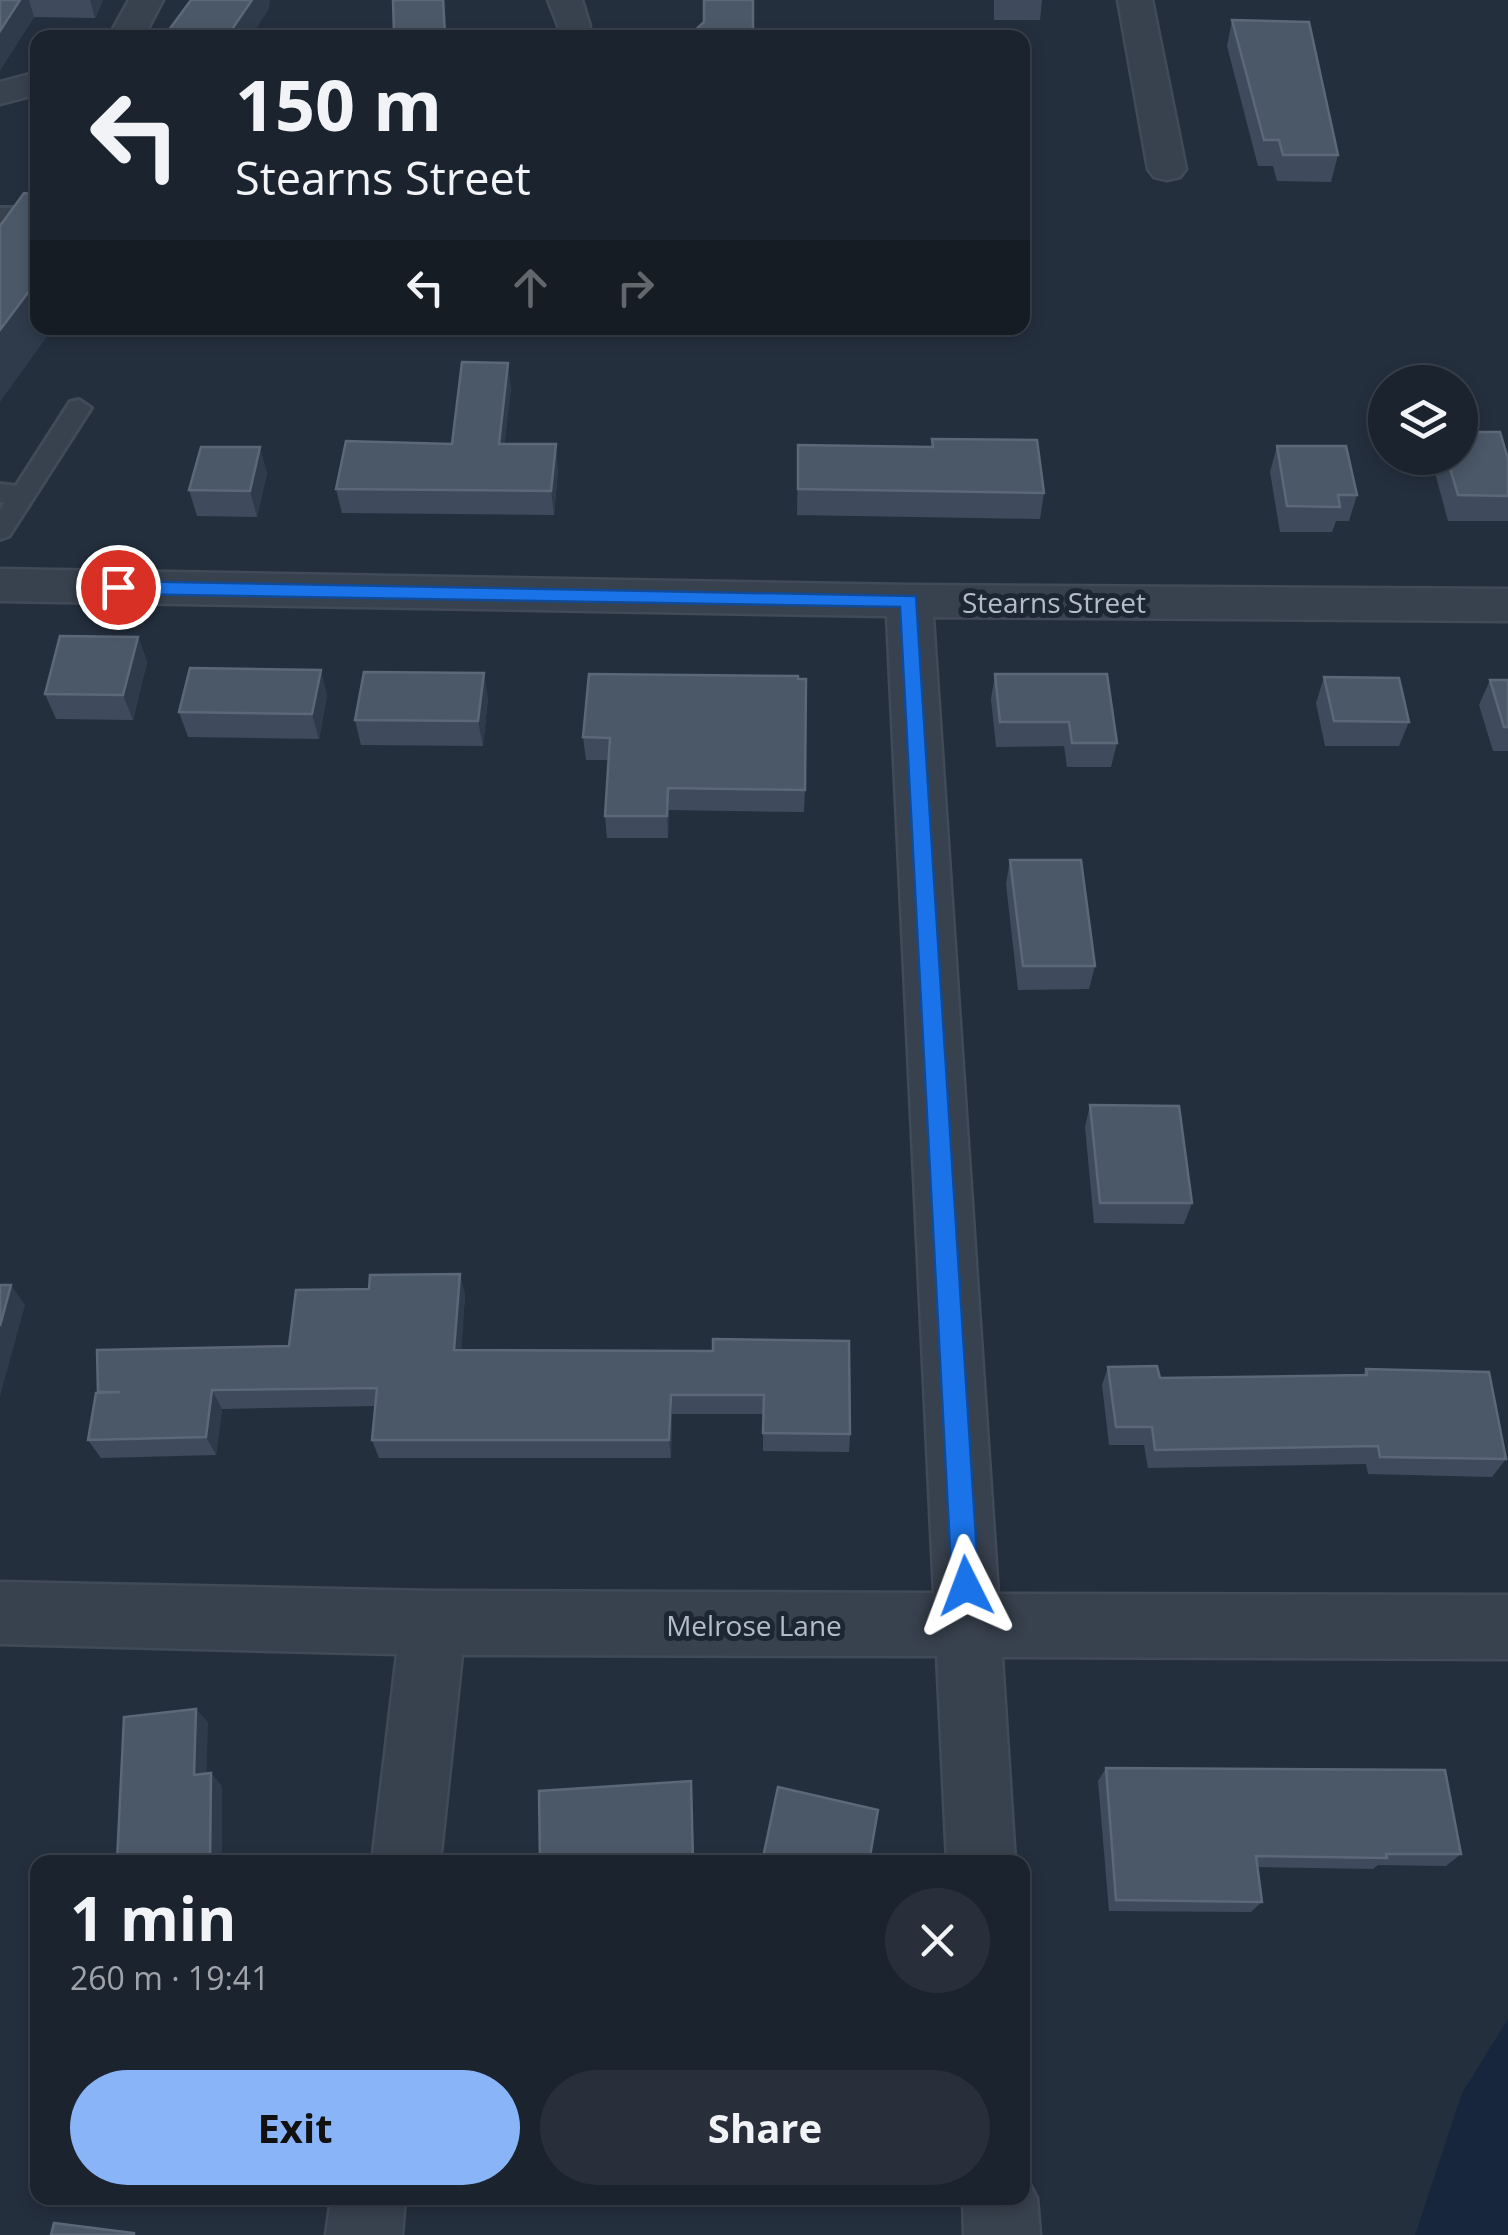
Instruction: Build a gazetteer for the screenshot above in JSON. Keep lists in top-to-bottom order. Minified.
{"streets":{"street":["Stearns Street","Melrose Lane"]},"page":{"turn":["150 m","Stearns Street"],"heading":["1 min","260 m · 19:41"],"buttons":["Exit","Share"]}}
